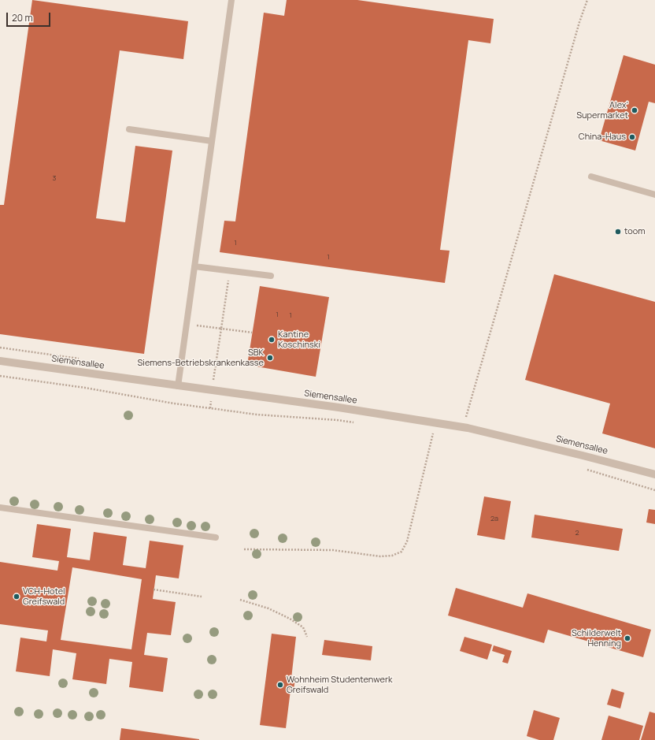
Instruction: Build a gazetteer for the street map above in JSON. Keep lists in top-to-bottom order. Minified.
{"streets":{"street":["Siemensallee"]},"places":["Alex' Supermarket","China-Haus","toom","Kantine Koschinski","SBK Siemens-Betriebskrankenkasse","VCH-Hotel Greifswald","Schilderwelt Henning","Wohnheim Studentenwerk Greifswald"],"house_numbers":["3","1","1","1","1","2a","2"],"scale_bar":"20 m"}
